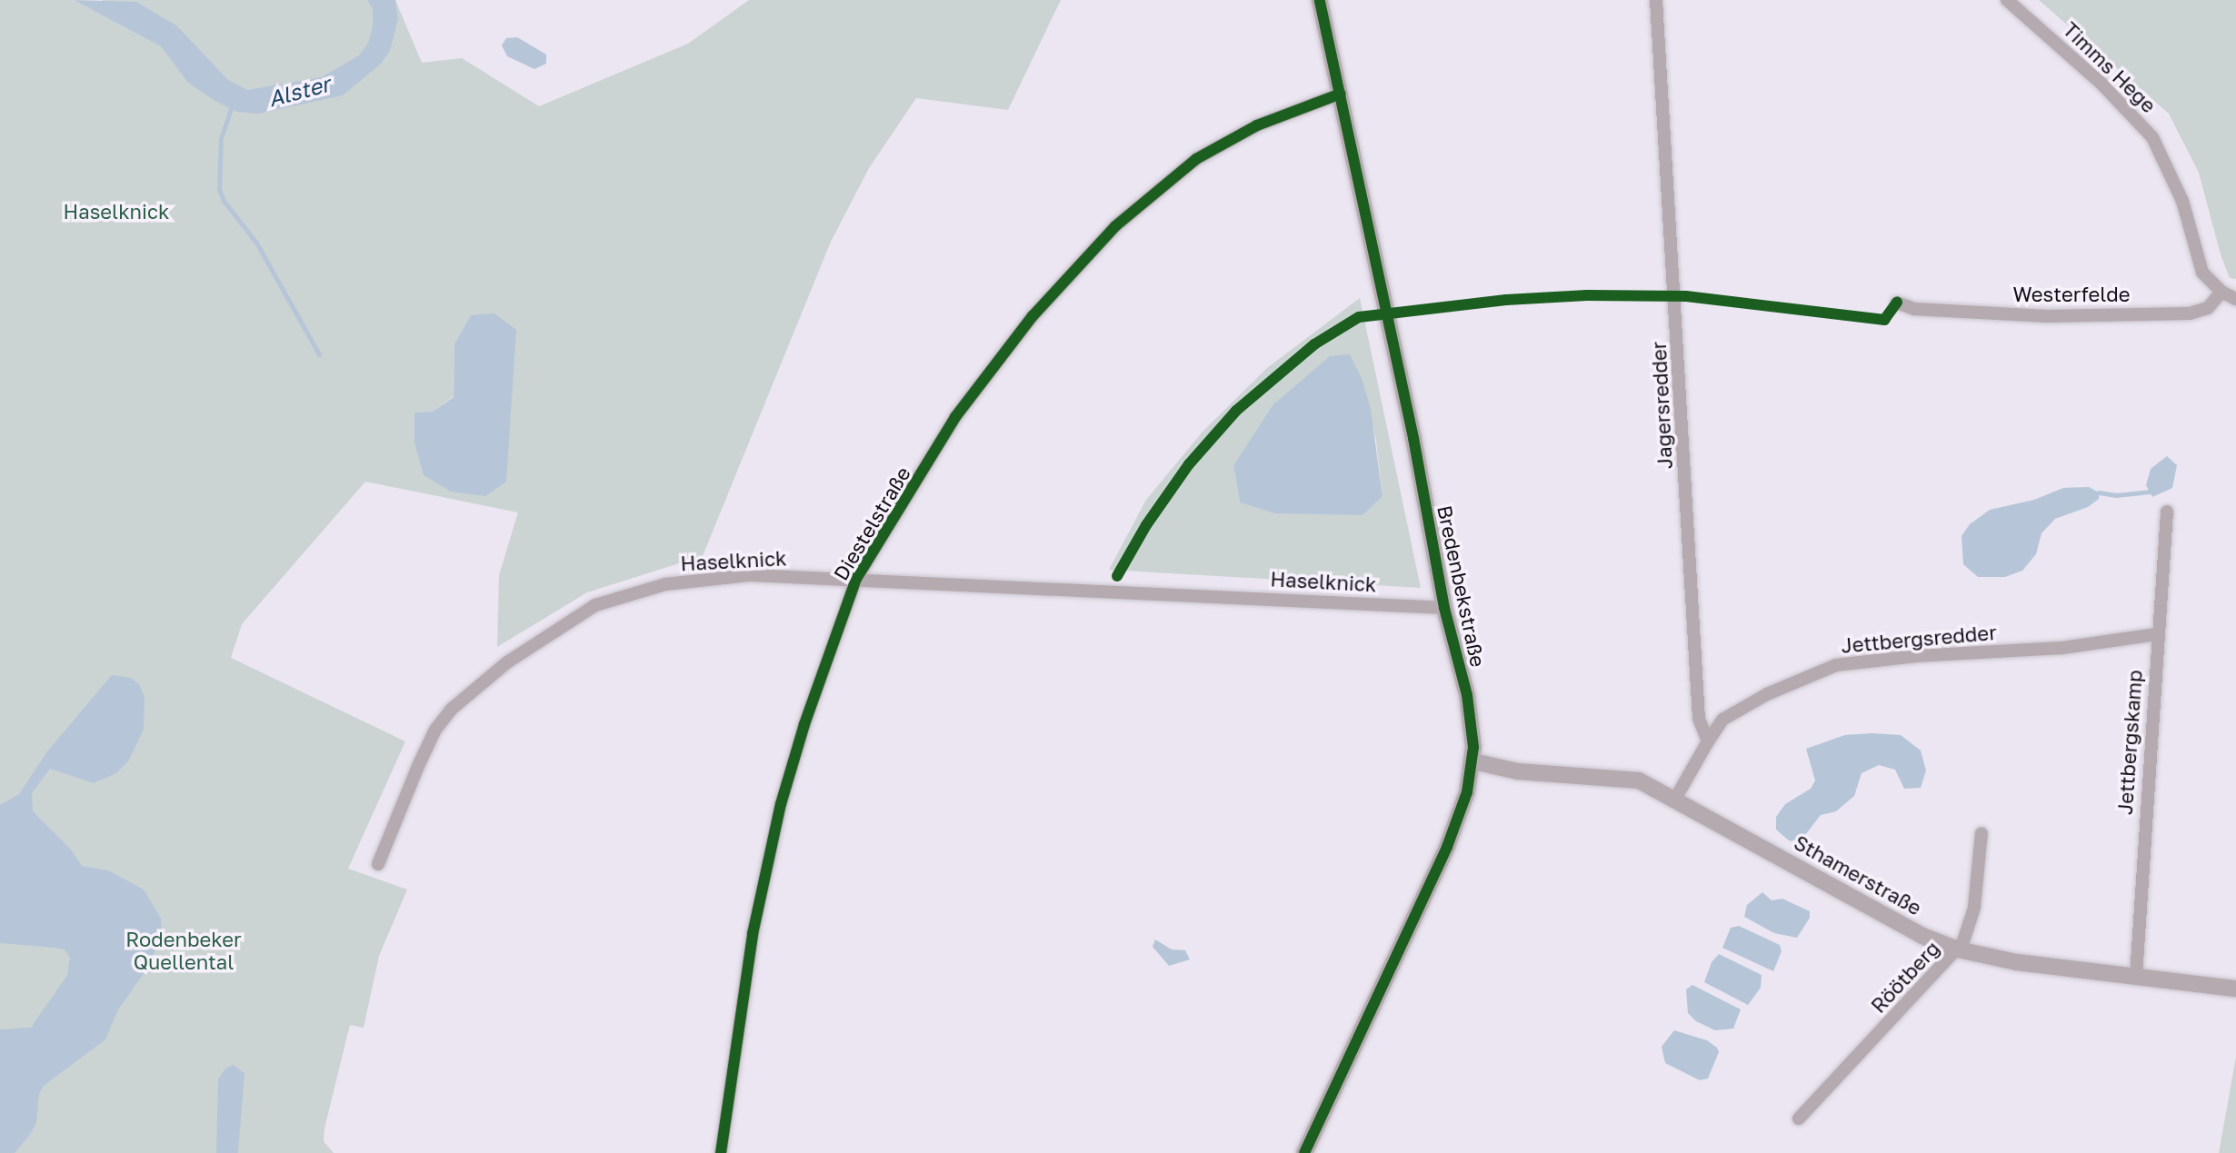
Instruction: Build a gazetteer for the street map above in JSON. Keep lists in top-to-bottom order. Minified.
{"streets":{"street":["Timms Hege","Westerfelde","Jagersredder","Diestelstraße","Haselknick","Bredenbekstraße","Jettbergsredder","Jettbergskamp","Sthamerstraße","Röötberg"]},"crossings":[["Timms Hege","Westerfelde"],["Jagersredder","Jettbergsredder"],["Diestelstraße","Haselknick"],["Diestelstraße","Bredenbekstraße"],["Haselknick","Bredenbekstraße"],["Bredenbekstraße","Sthamerstraße"],["Jettbergsredder","Jettbergskamp"],["Jettbergskamp","Sthamerstraße"],["Sthamerstraße","Röötberg"]],"water":["Alster"],"parks":["Haselknick","Rodenbeker Quellental"]}
